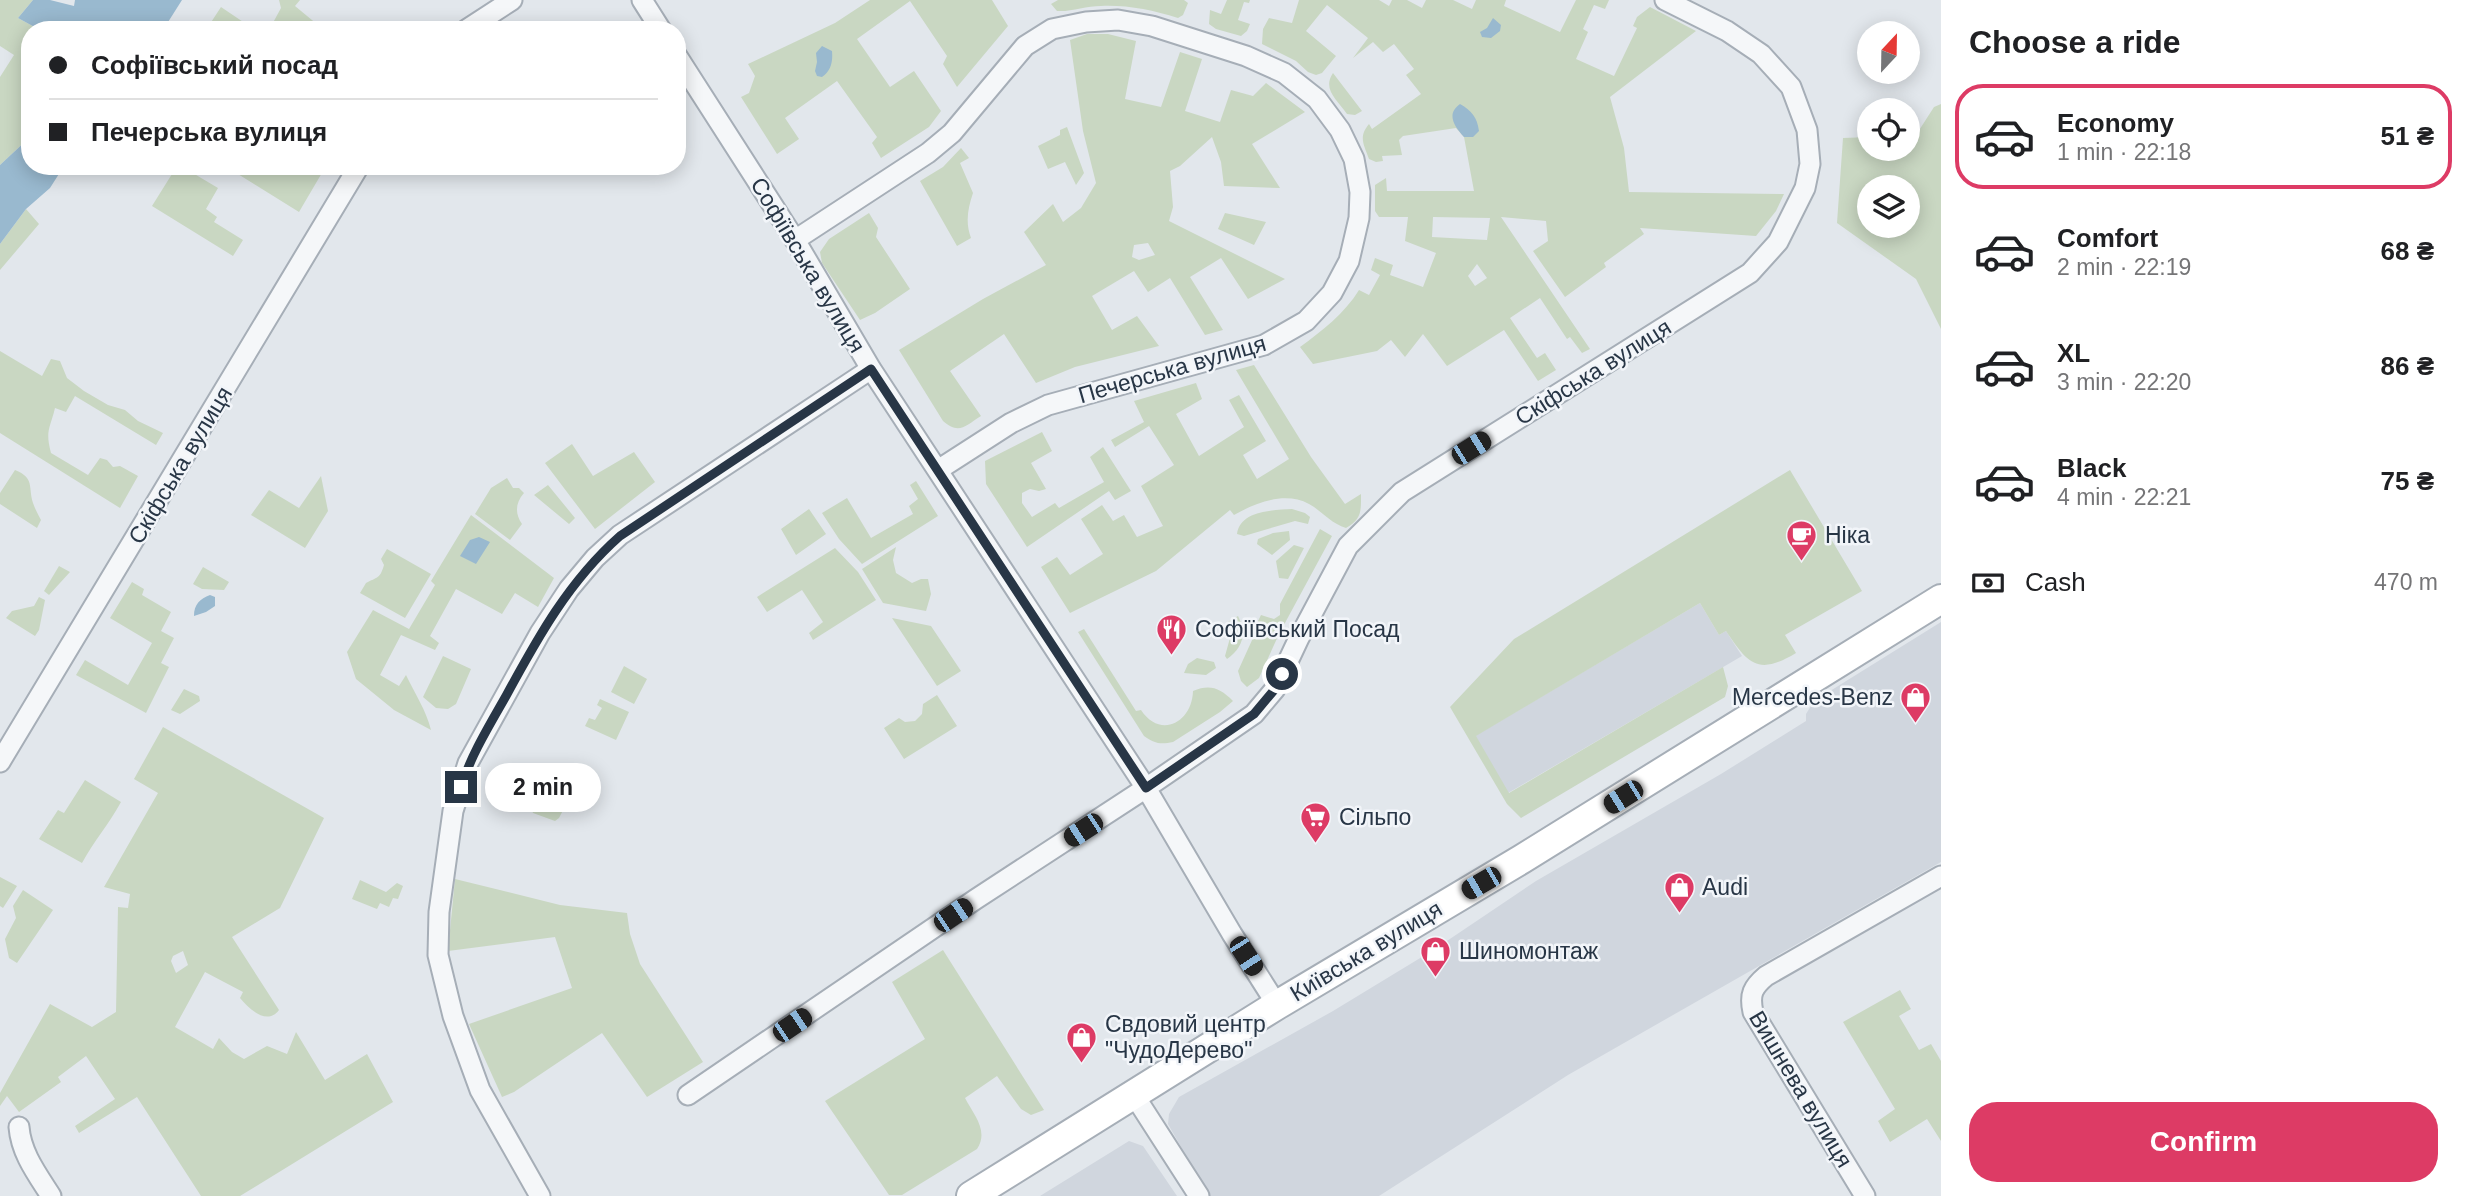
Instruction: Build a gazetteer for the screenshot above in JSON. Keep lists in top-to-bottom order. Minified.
{"streets":{"main road":["Київська вулиця"],"street":["Софіївська вулиця","Печерська вулиця","Скіфська вулиця","Вишнева вулиця"]},"crossings":[["Софіївська вулиця","Печерська вулиця"],["Софіївська вулиця","Скіфська вулиця"],["Софіївська вулиця","Київська вулиця"]],"places":{"cafe":["Ніка"],"restaurant":["Софіївський Посад"],"shop":["Mercedes-Benz","Audi","Шиномонтаж","Свдовий центр \"ЧудоДерево\""],"supermarket":["Сільпо"]},"north":"top","page":{"heading":"Choose a ride","banner":["Софіївський посад","Печерська вулиця"],"list":[{"name":"Economy","note":"1 min · 22:18","value":"51 ₴"},{"name":"Comfort","note":"2 min · 22:19","value":"68 ₴"},{"name":"XL","note":"3 min · 22:20","value":"86 ₴"},{"name":"Black","note":"4 min · 22:21","value":"75 ₴"}],"pay":["Cash","470 m"],"bubble":"2 min","buttons":"Confirm"}}
